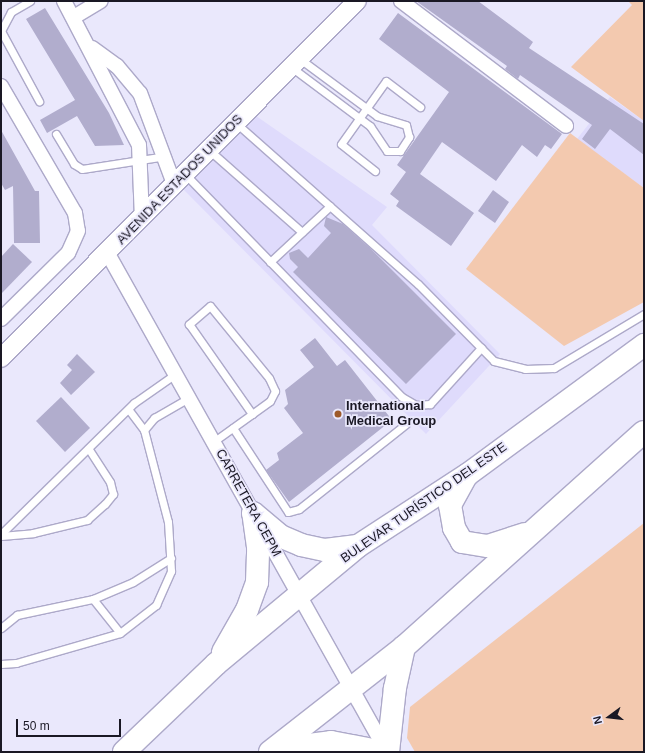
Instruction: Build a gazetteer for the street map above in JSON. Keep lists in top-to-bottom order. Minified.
{"streets":{"highway":["BULEVAR TURÍSTICO DEL ESTE"],"street":["AVENIDA ESTADOS UNIDOS","CARRETERA CEPM"]},"crossings":[["AVENIDA ESTADOS UNIDOS","CARRETERA CEPM"],["CARRETERA CEPM","BULEVAR TURÍSTICO DEL ESTE"]],"places":["International Medical Group"],"scale_bar":"50 m","north":"left"}
